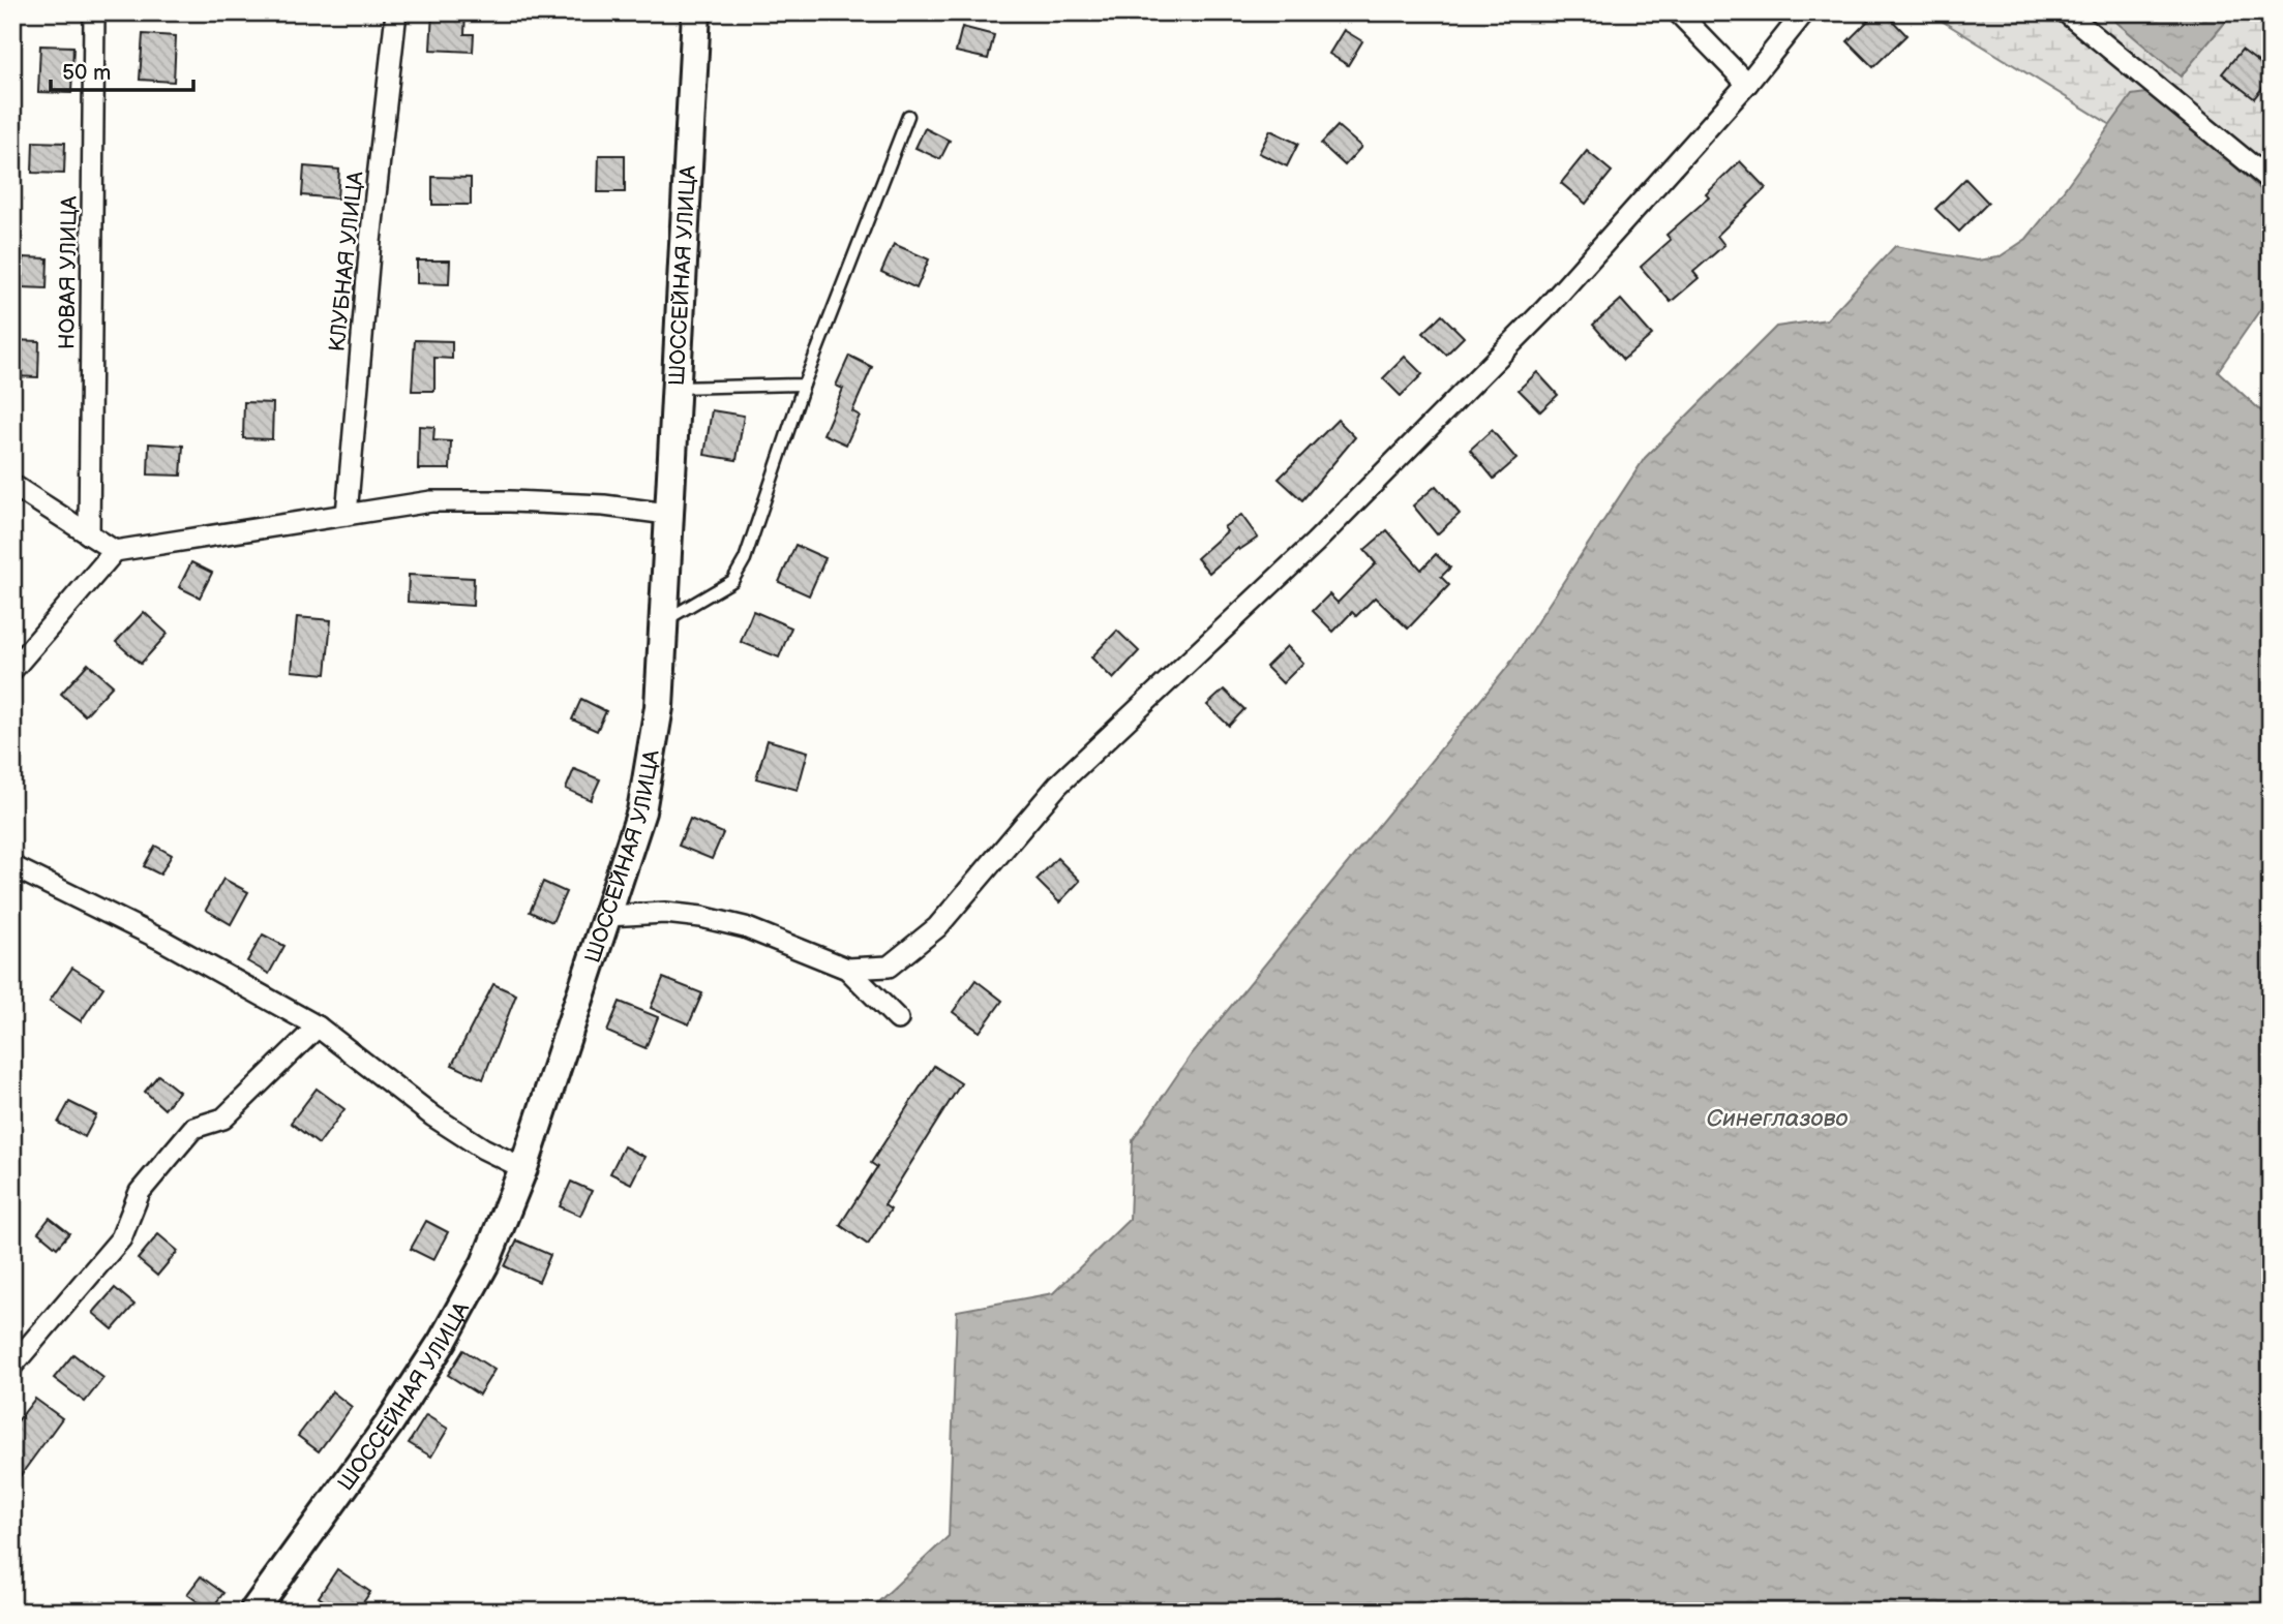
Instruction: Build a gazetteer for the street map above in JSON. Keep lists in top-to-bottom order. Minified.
{"streets":{"street":["КЛУБНАЯ УЛИЦА","НОВАЯ УЛИЦА","ШОССЕЙНАЯ УЛИЦА"]},"water":["Синеглазово"],"scale_bar":"50 m"}
